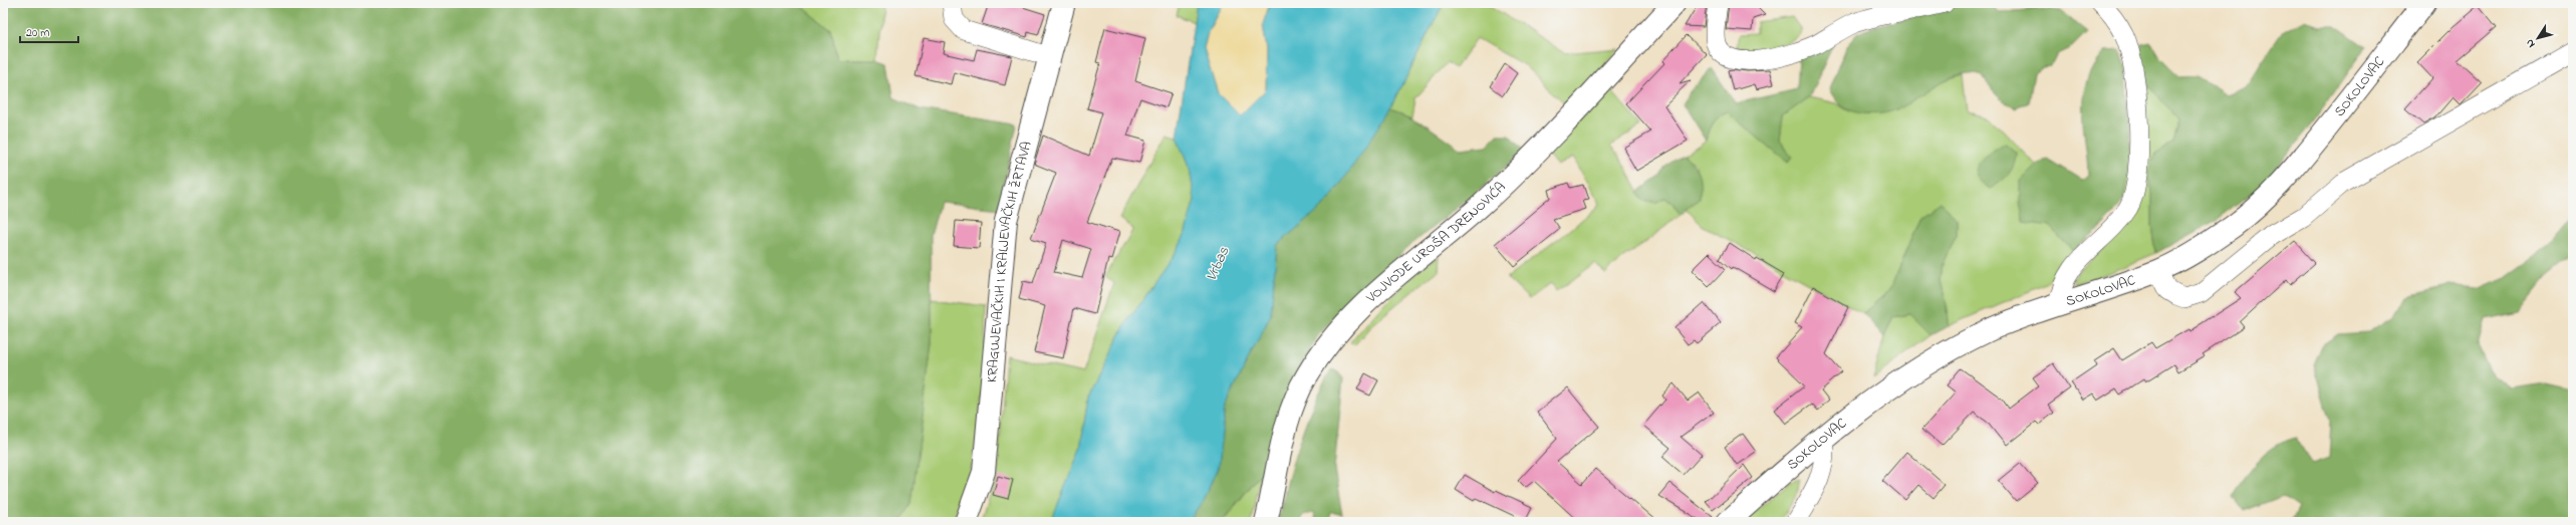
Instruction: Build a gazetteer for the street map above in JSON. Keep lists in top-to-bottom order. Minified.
{"streets":{"main road":["SOKOLOVAC","VOJVODE UROŠA DRENOVIĆA","KRAGUJEVAČKIH I KRALJEVAČKIH ŽRTAVA"]},"water":["Vrbas"],"scale_bar":"20 m","north":"bottom left"}
